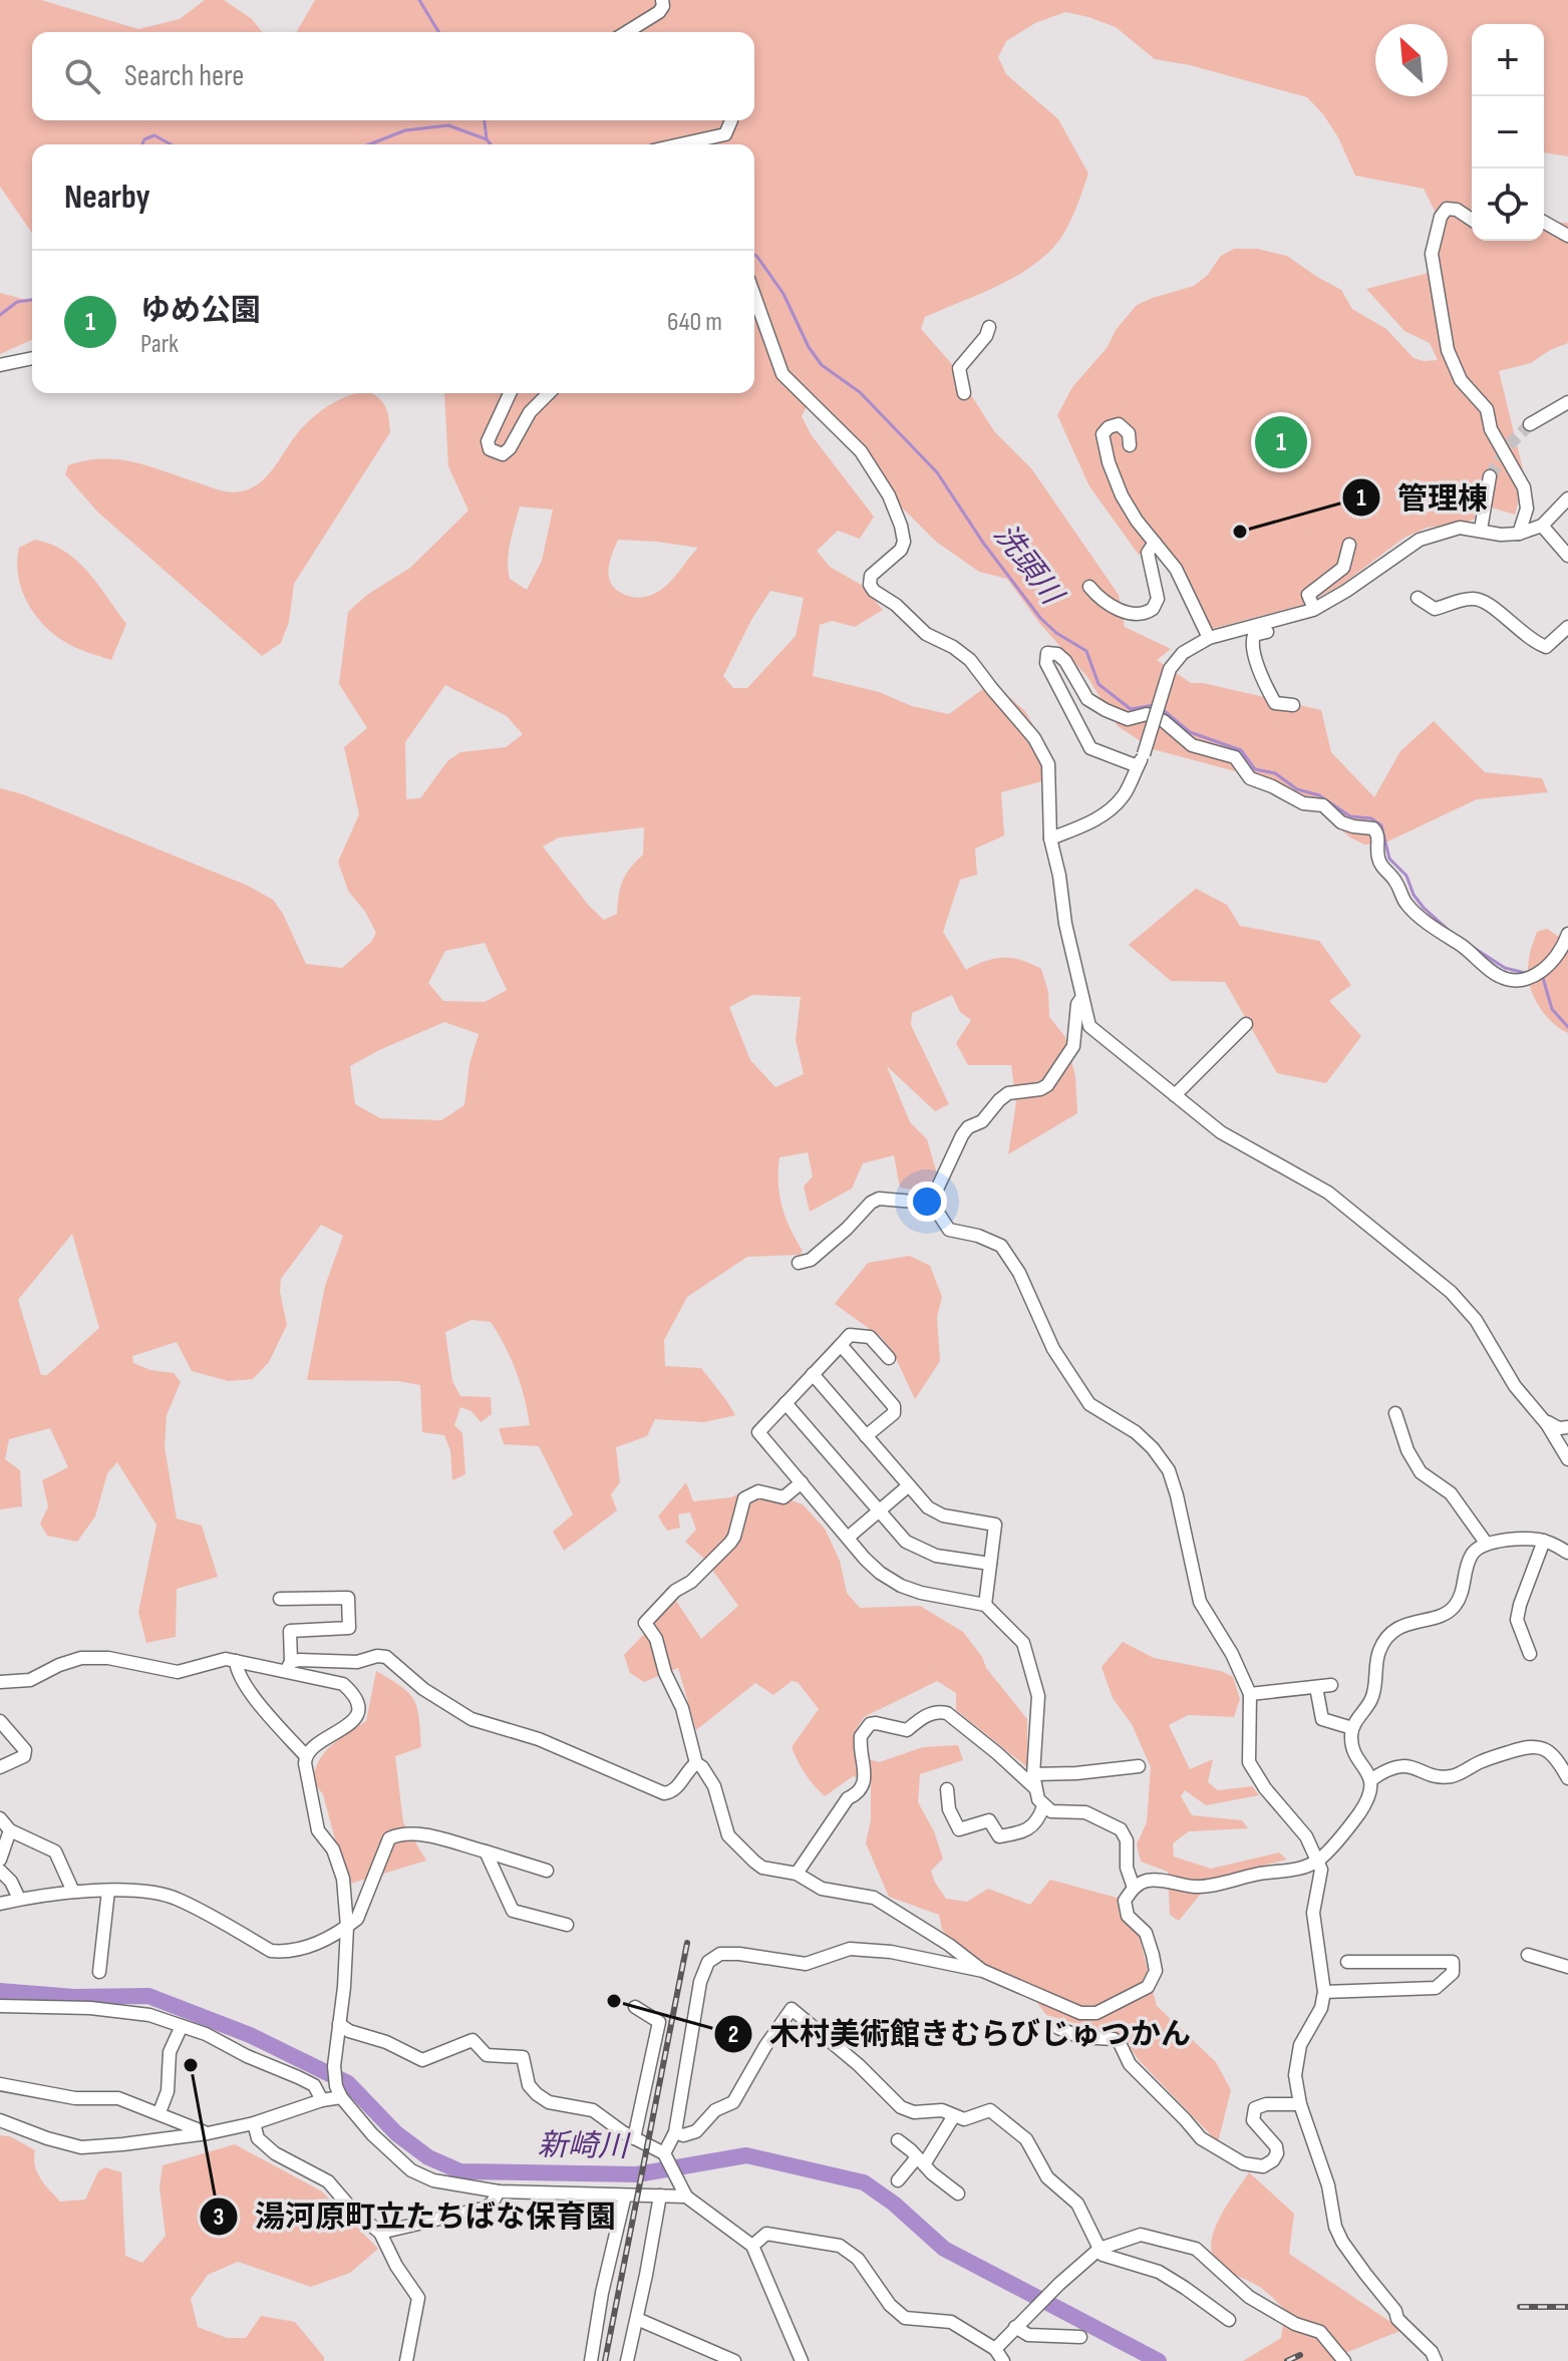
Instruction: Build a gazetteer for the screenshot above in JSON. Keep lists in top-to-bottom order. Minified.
{"water":["洗頭川","新崎川"],"places":["管理棟","木村美術館きむらびじゅつかん","湯河原町立たちばな保育園"],"north":"top left","page":{"map_buttons":["+","−"],"search":"Search here","heading":"Nearby","list":[{"mark":"1","name":"ゆめ公園","note":"Park","value":"640 m"}],"pins":"1"}}
